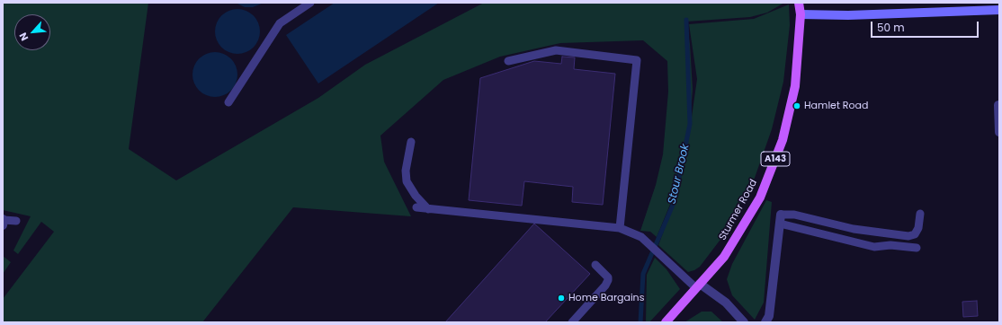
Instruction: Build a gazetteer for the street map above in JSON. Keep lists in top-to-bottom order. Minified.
{"streets":{"main road":["A143","Sturmer Road"]},"water":["Stour Brook"],"places":["Hamlet Road","Home Bargains"],"scale_bar":"50 m","north":"bottom left"}
